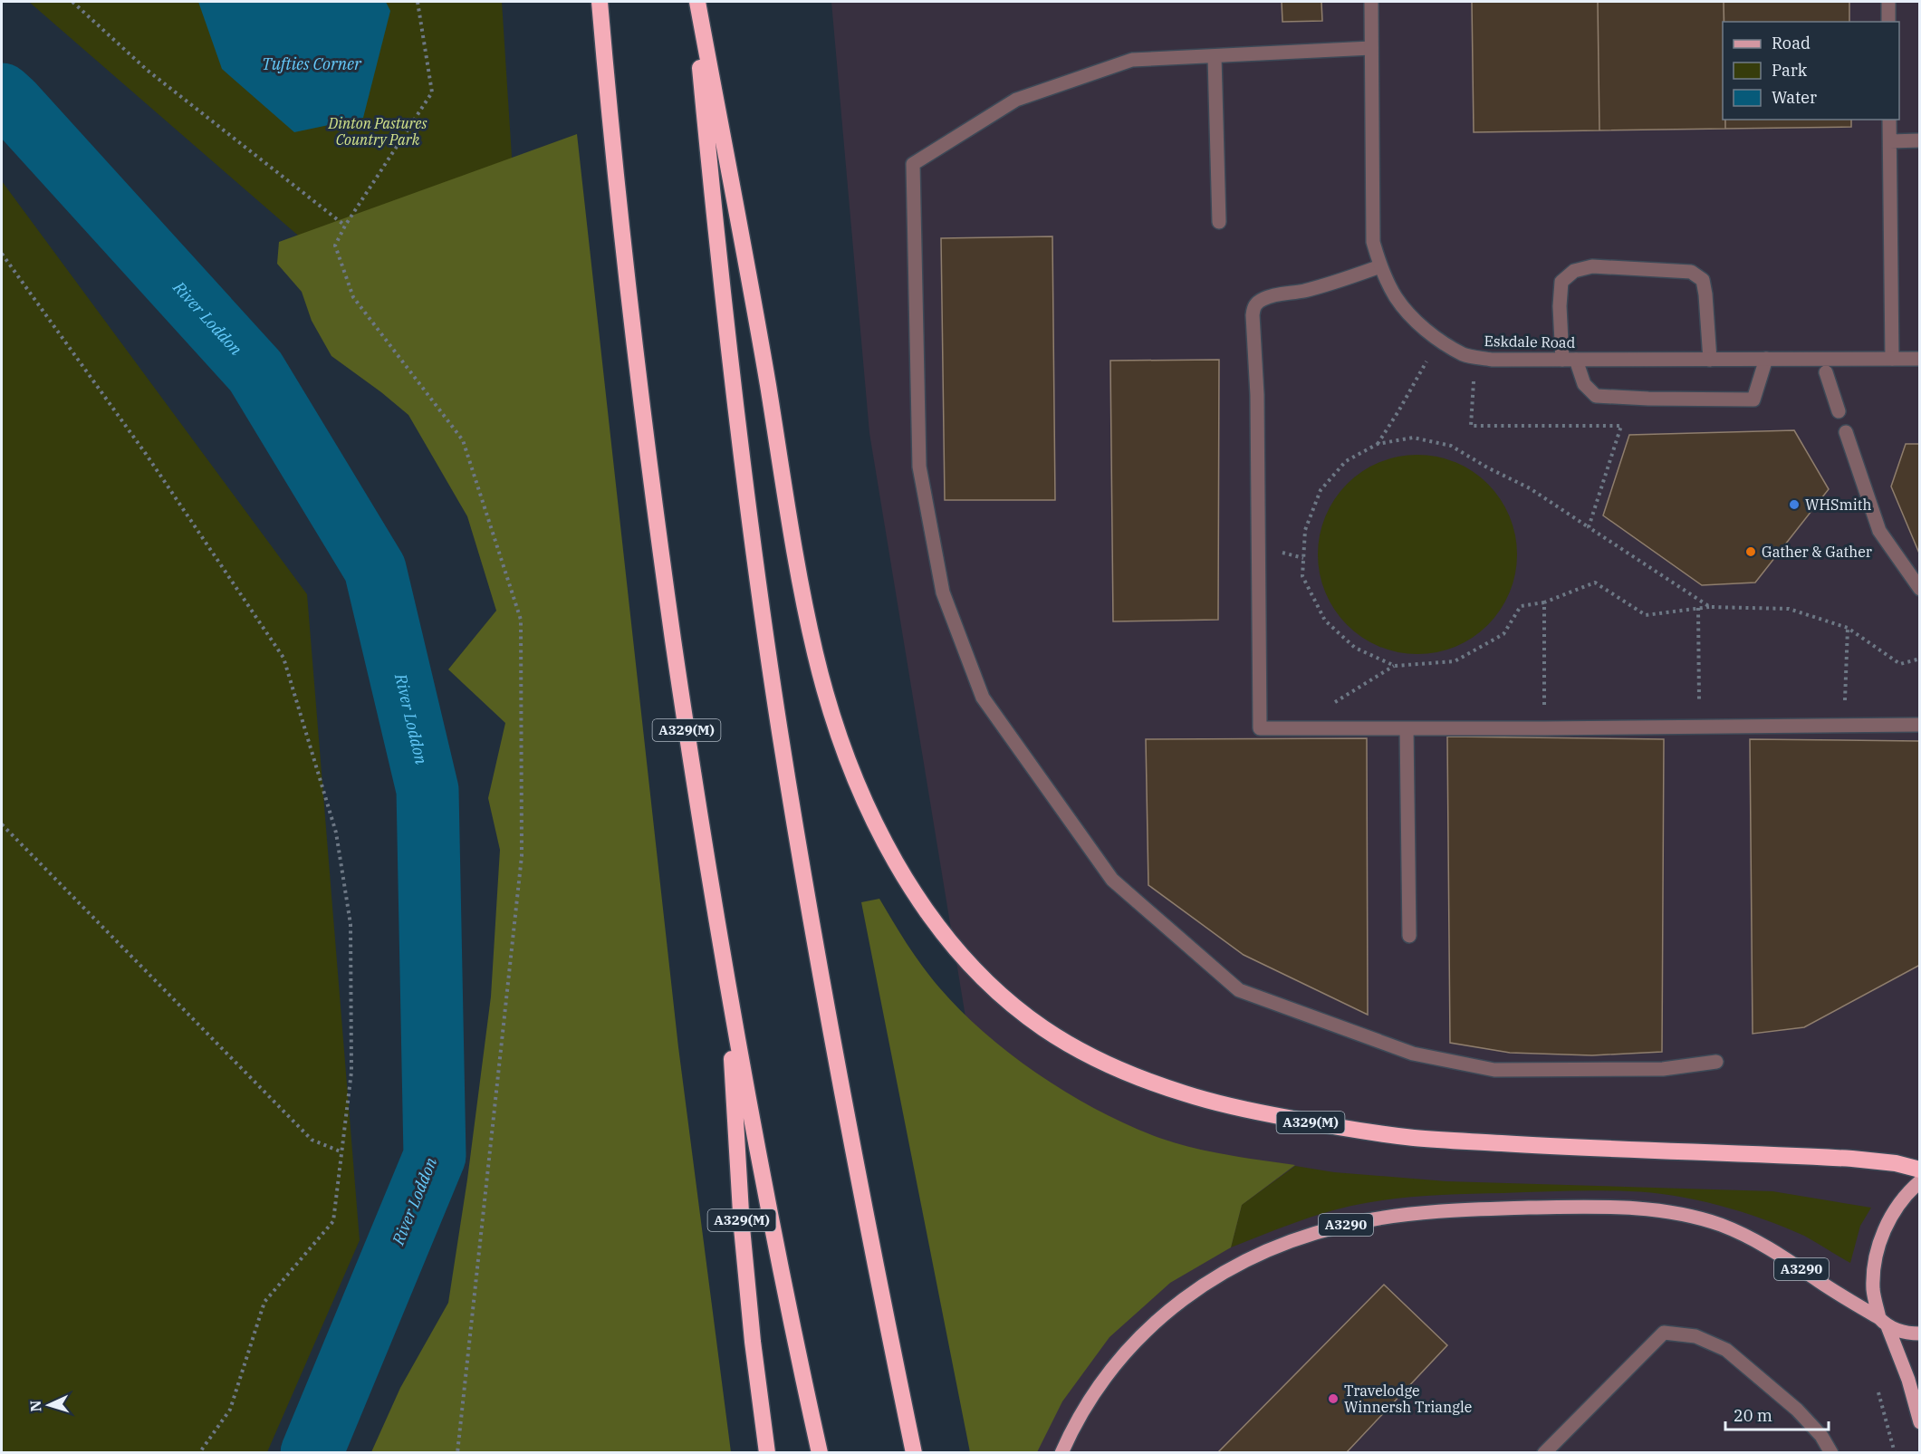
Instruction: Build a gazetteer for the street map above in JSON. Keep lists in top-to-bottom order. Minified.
{"streets":{"highway":["A329(M)"],"main road":["A3290"],"street":["Eskdale Road"]},"water":["Tufties Corner","River Loddon"],"parks":["Dinton Pastures Country Park"],"places":["WHSmith","Gather & Gather","Travelodge Winnersh Triangle"],"legend":["Road","Park","Water"],"scale_bar":"20 m","north":"left"}
